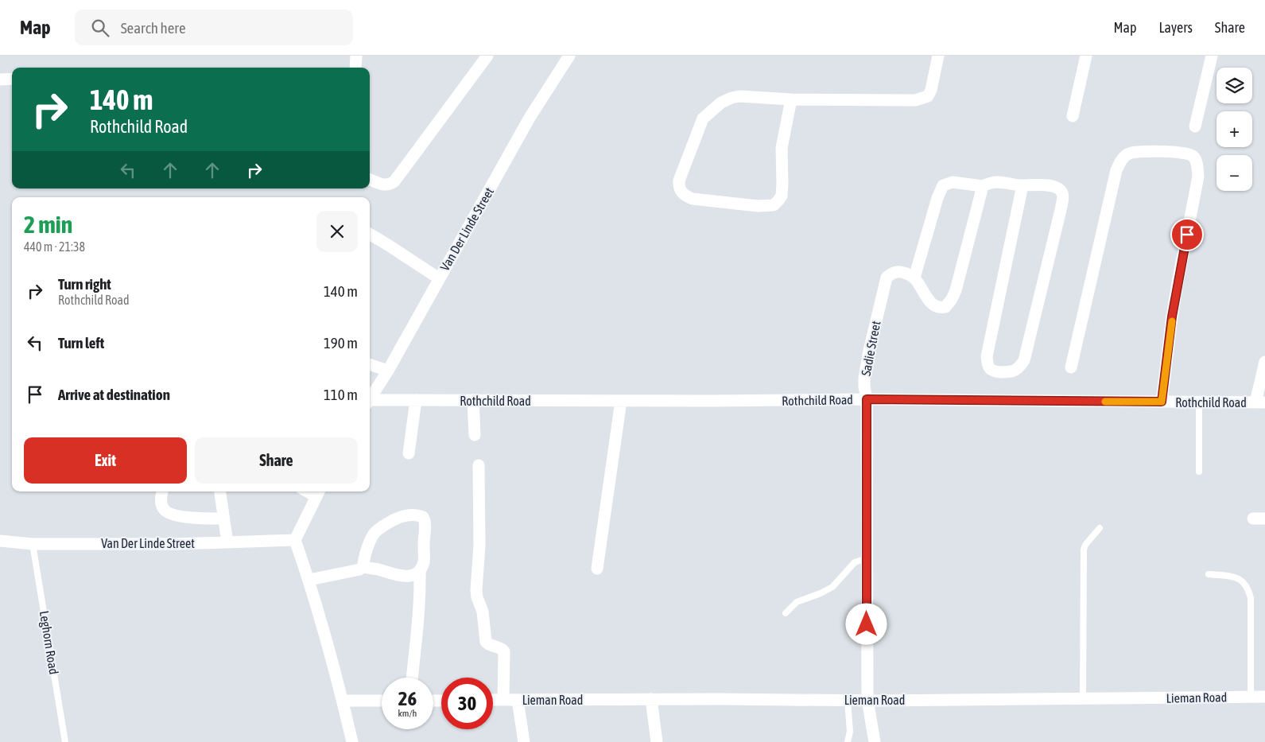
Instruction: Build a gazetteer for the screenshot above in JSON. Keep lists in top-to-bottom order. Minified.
{"streets":{"street":["Van Der Linde Street","Sadie Street","Rothchild Road","Lieman Road"],"lane":["Leghorn Road"]},"crossings":[["Van Der Linde Street","Leghorn Road"],["Sadie Street","Rothchild Road"],["Sadie Street","Lieman Road"]],"page":{"header":"Map","search":"Search here","nav":["Map","Layers","Share"],"map_buttons":["+","−"],"turn":["140 m","Rothchild Road"],"heading":["2 min","440 m · 21:38"],"list":[{"name":"Turn right","note":"Rothchild Road","value":"140 m"},{"name":"Turn left","value":"190 m"},{"name":"Arrive at destination","value":"110 m"}],"buttons":["Exit","Share"],"speed":"26 km/h","limit":"30"}}
